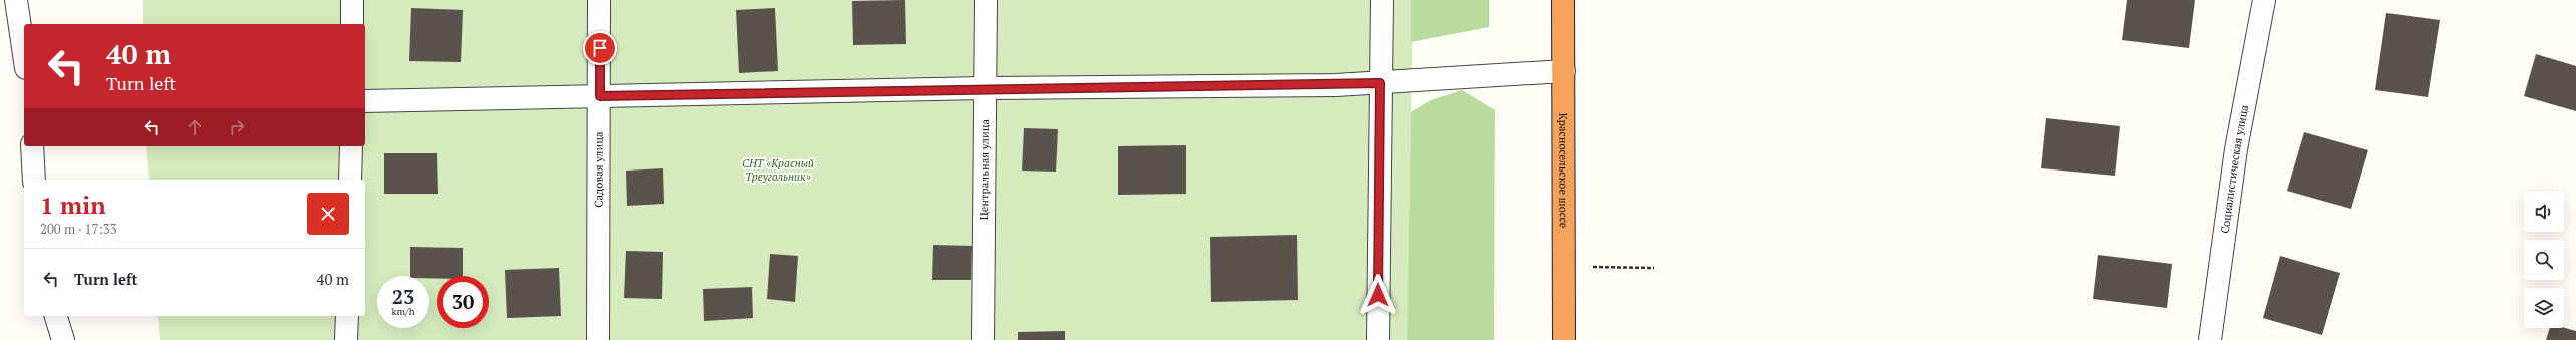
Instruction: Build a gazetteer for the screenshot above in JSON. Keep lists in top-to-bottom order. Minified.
{"streets":{"highway":["Красносельское шоссе"],"street":["Центральная улица","Социалистическая улица","Садовая улица"]},"parks":["СНТ «Красный Треугольник»"],"page":{"turn":["40 m","Turn left"],"heading":["1 min","200 m · 17:33"],"list":[{"name":"Turn left","value":"40 m"}],"speed":"23 km/h","limit":"30"}}
